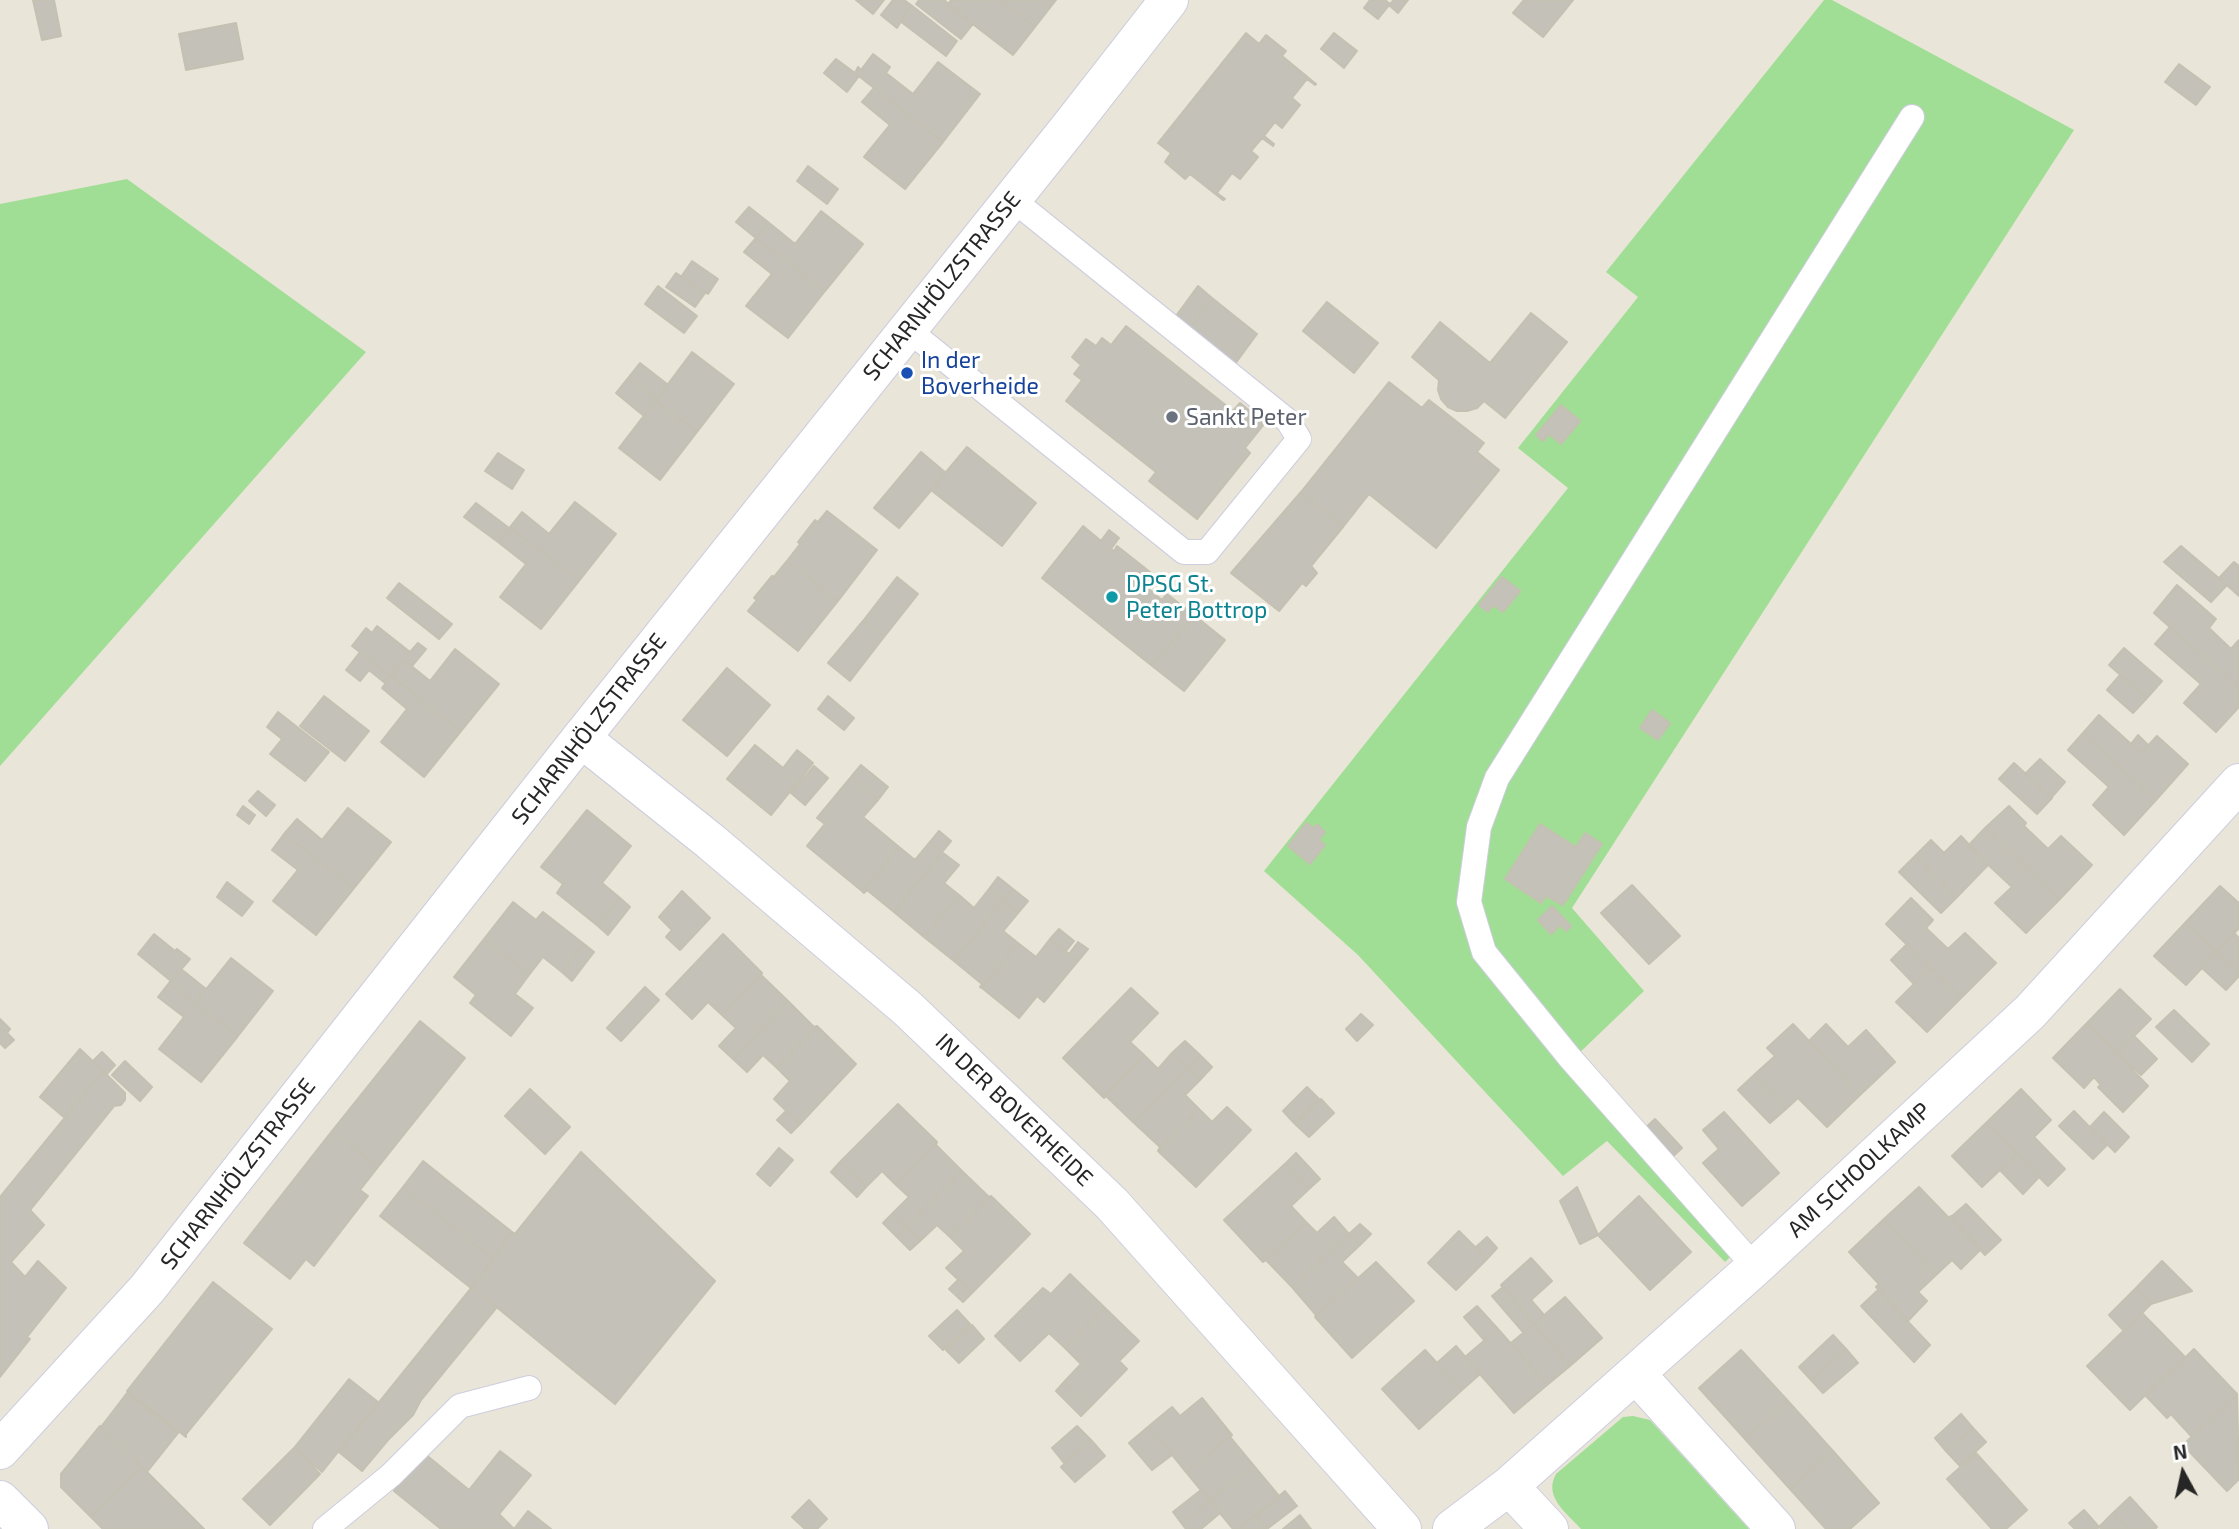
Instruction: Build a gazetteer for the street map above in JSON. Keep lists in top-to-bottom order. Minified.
{"streets":{"street":["SCHARNHÖLZSTRASSE","IN DER BOVERHEIDE","AM SCHOOLKAMP"]},"crossings":[["SCHARNHÖLZSTRASSE","IN DER BOVERHEIDE"]],"places":["In der Boverheide","Sankt Peter","DPSG St. Peter Bottrop"],"north":"top"}
